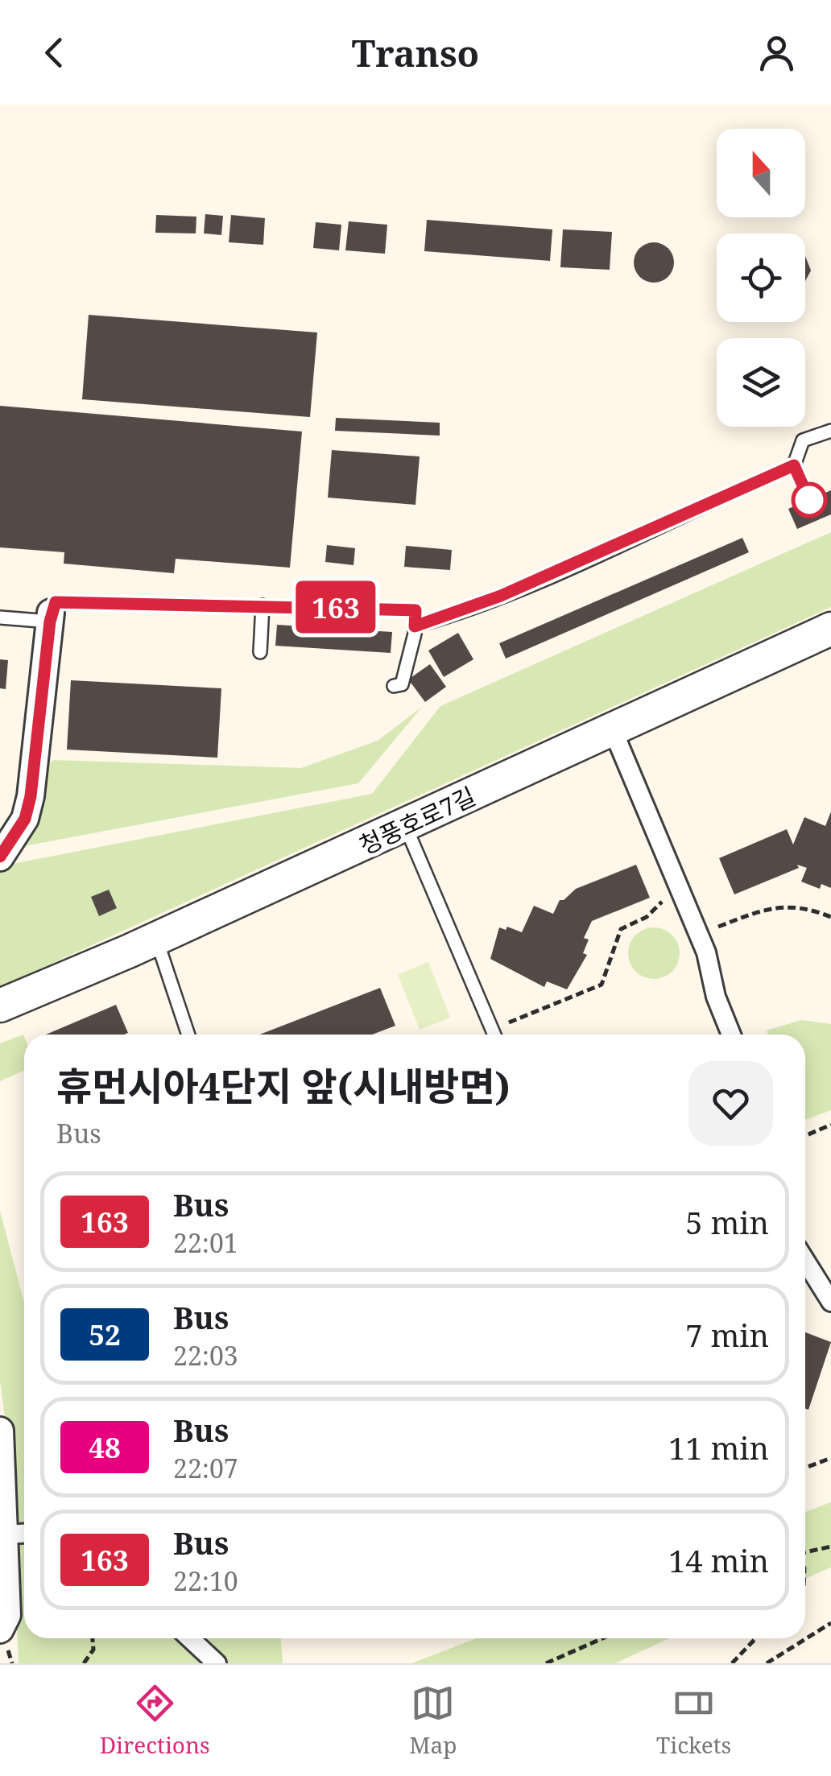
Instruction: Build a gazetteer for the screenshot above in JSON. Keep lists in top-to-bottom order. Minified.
{"streets":{"street":["청풍호로7길"]},"lines":["bus line 163"],"north":"top","page":{"header":"Transo","on_map":"163","heading":["휴먼시아4단지 앞(시내방면)","Bus"],"list":[{"mark":"163","name":"Bus","note":"22:01","value":"5 min"},{"mark":"52","name":"Bus","note":"22:03","value":"7 min"},{"mark":"48","name":"Bus","note":"22:07","value":"11 min"},{"mark":"163","name":"Bus","note":"22:10","value":"14 min"}],"tabs":["Directions","Map","Tickets"]}}
